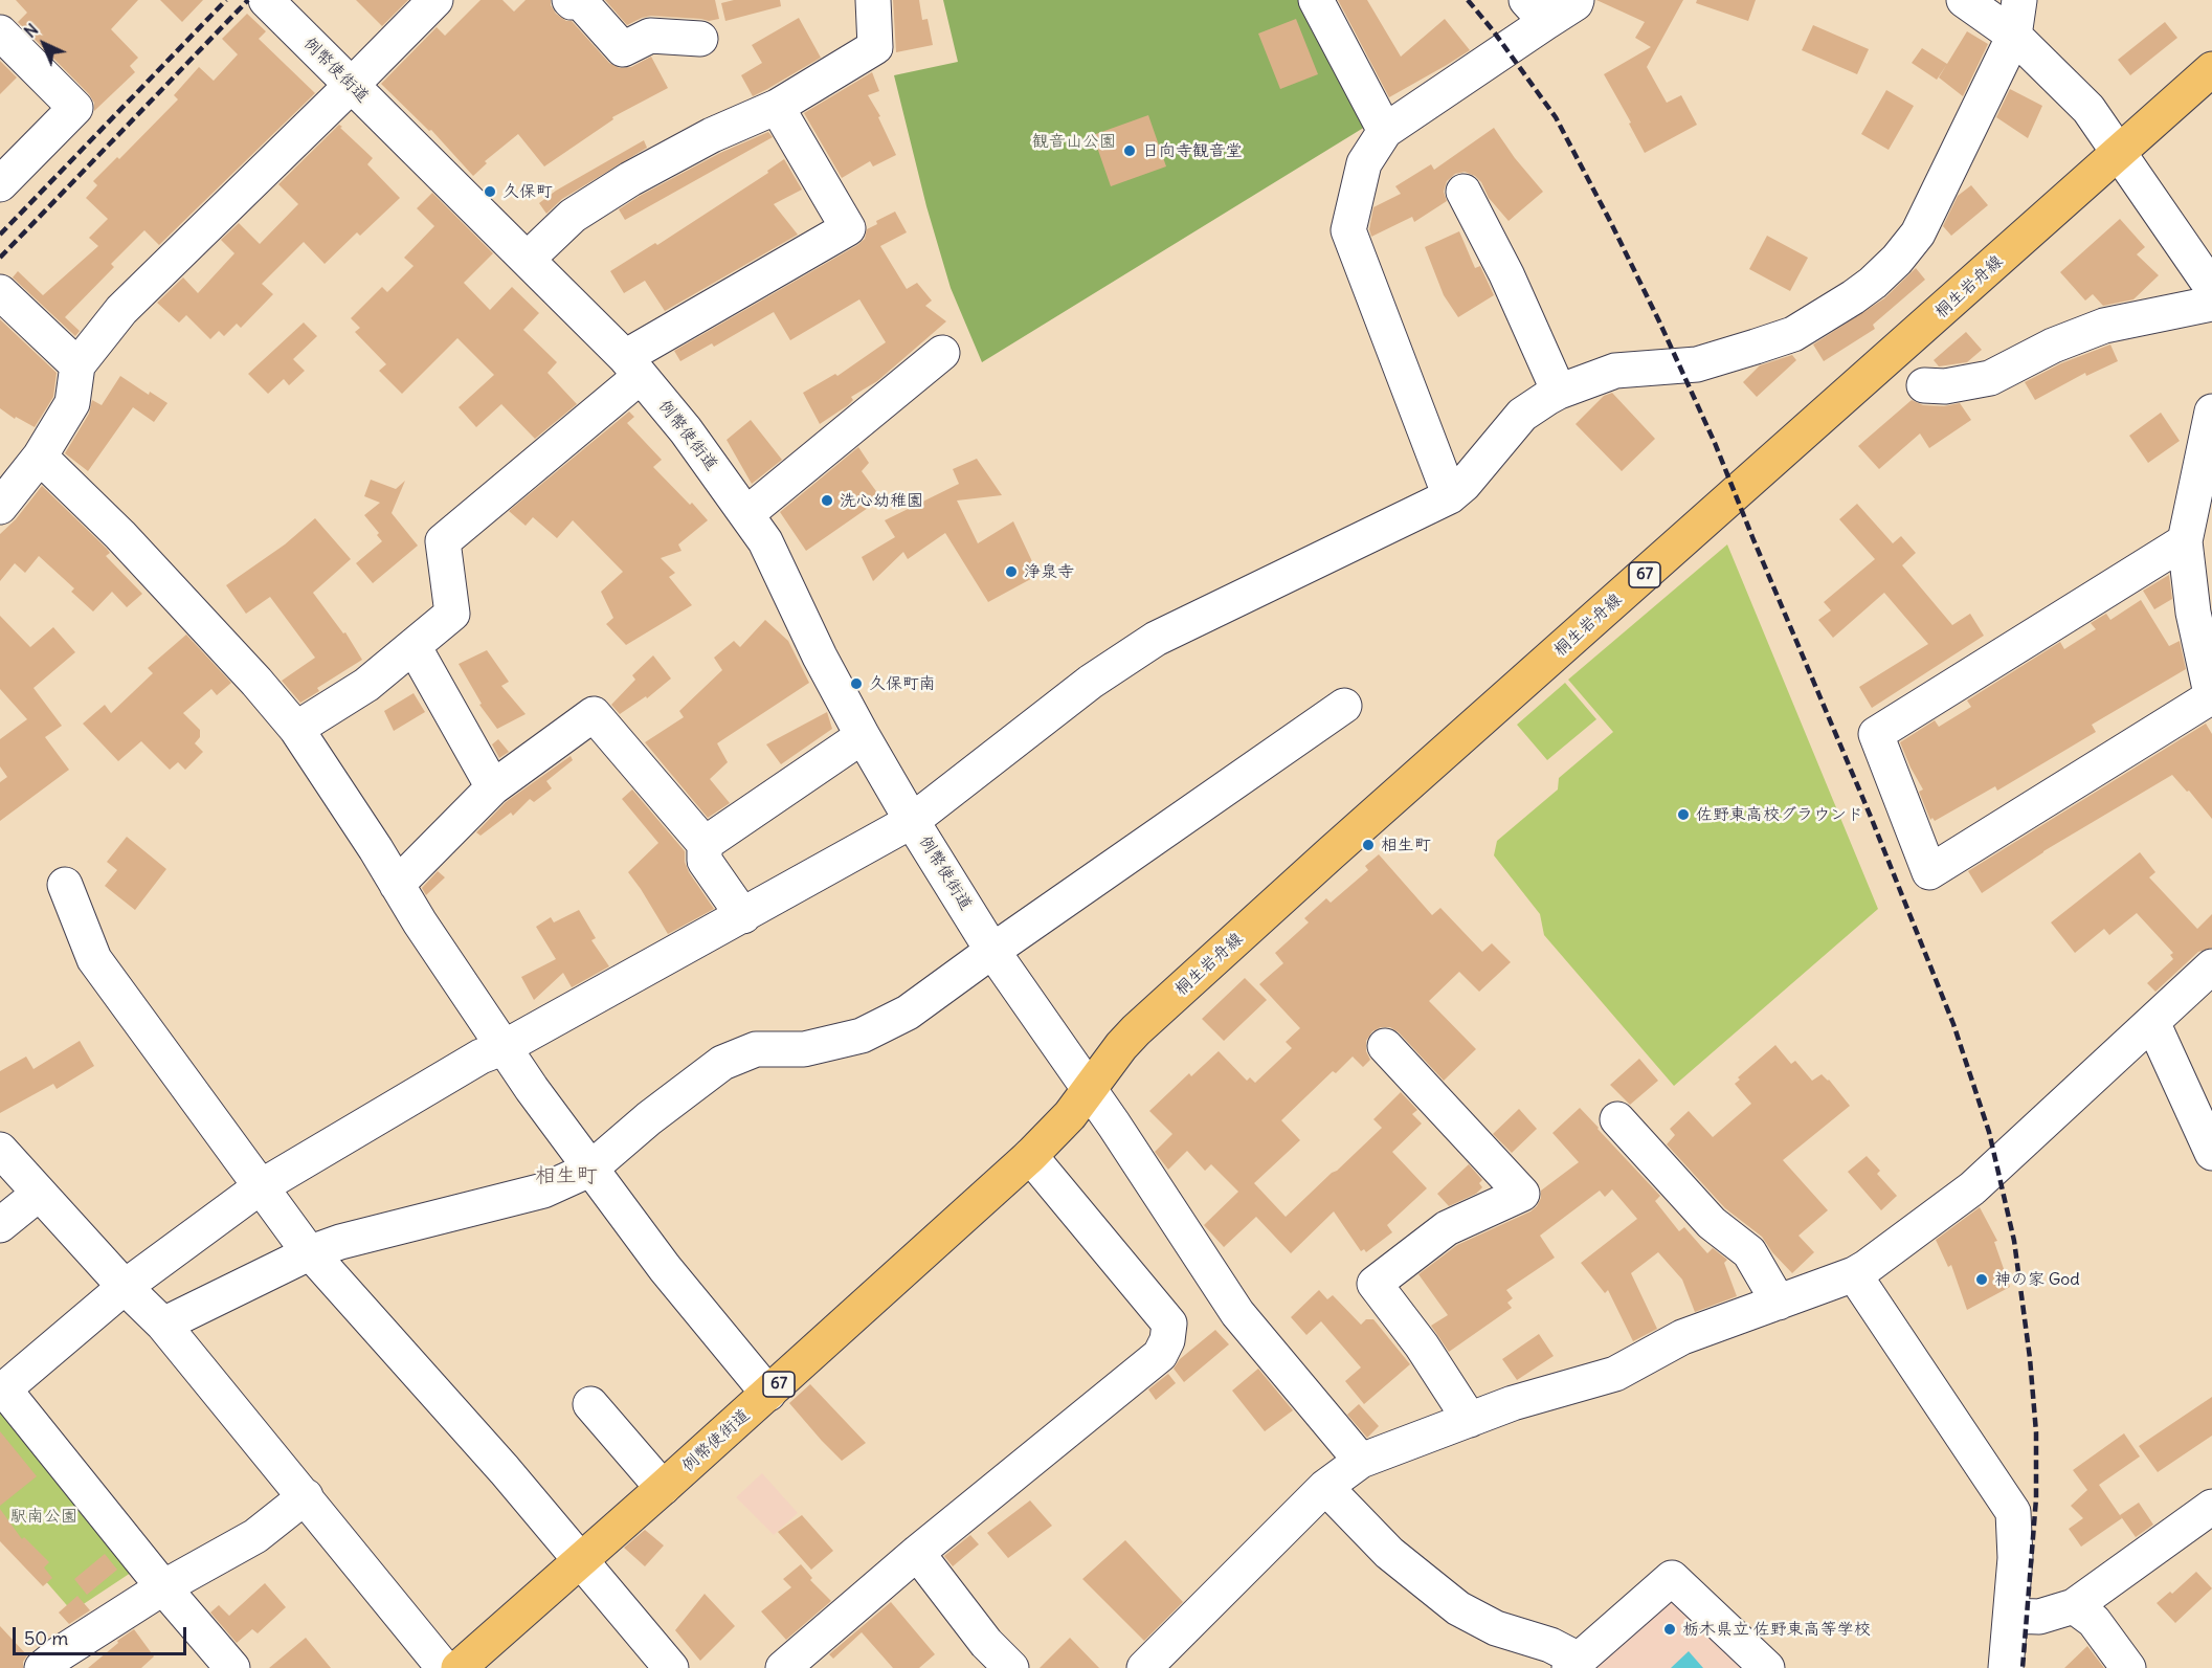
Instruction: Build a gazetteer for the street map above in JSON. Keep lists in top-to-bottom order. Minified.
{"streets":{"main road":["例幣使街道","桐生岩舟線","67"]},"crossings":[["例幣使街道","桐生岩舟線"]],"districts":["相生町"],"parks":["観音山公園","駅南公園"],"places":["日向寺観音堂","久保町","洗心幼稚園","浄泉寺","久保町南","佐野東高校グラウンド","相生町","神の家 God","栃木県立 佐野東高等学校"],"scale_bar":"50 m","north":"top left"}
